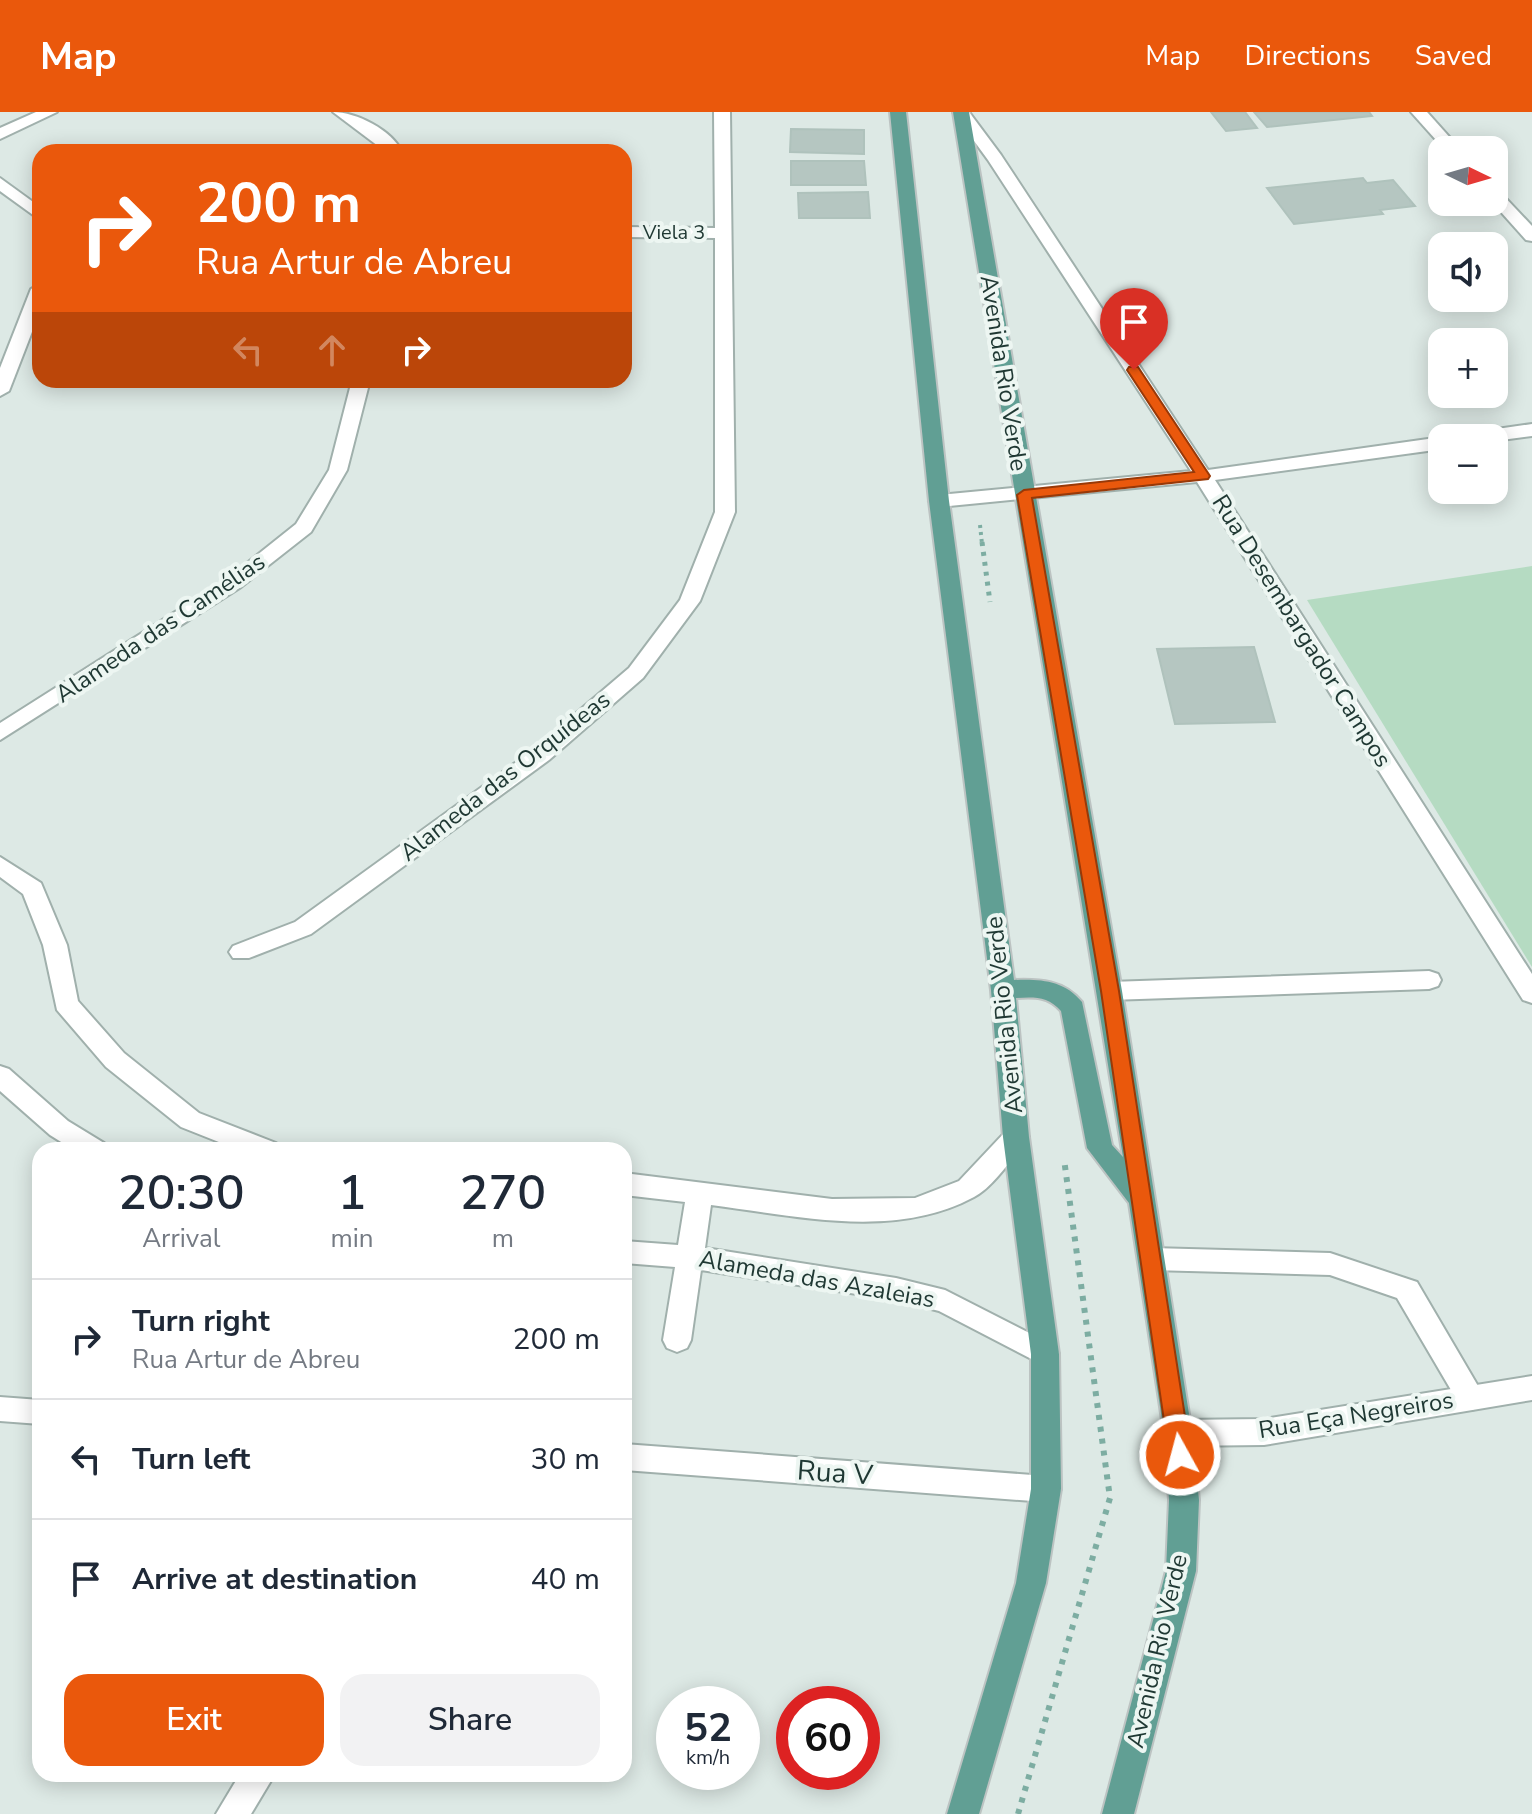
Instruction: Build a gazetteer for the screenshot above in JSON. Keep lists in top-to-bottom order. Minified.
{"streets":{"main road":["Avenida Rio Verde"],"street":["Viela 3","Alameda das Camélias","Rua Desembargador Campos","Alameda das Orquídeas","Alameda das Azaleias","Rua Eça Negreiros","Rua V"]},"crossings":[["Viela 3","Alameda das Orquídeas"],["Avenida Rio Verde","Rua Desembargador Campos"],["Avenida Rio Verde","Alameda das Azaleias"],["Avenida Rio Verde","Rua Eça Negreiros"],["Avenida Rio Verde","Rua V"]],"north":"right","page":{"header":"Map","nav":["Map","Directions","Saved"],"map_buttons":["+","−"],"turn":["200 m","Rua Artur de Abreu"],"eta":["20:30","Arrival","1","min","270","m"],"list":[{"name":"Turn right","note":"Rua Artur de Abreu","value":"200 m"},{"name":"Turn left","value":"30 m"},{"name":"Arrive at destination","value":"40 m"}],"buttons":["Exit","Share"],"speed":"52 km/h","limit":"60"}}
